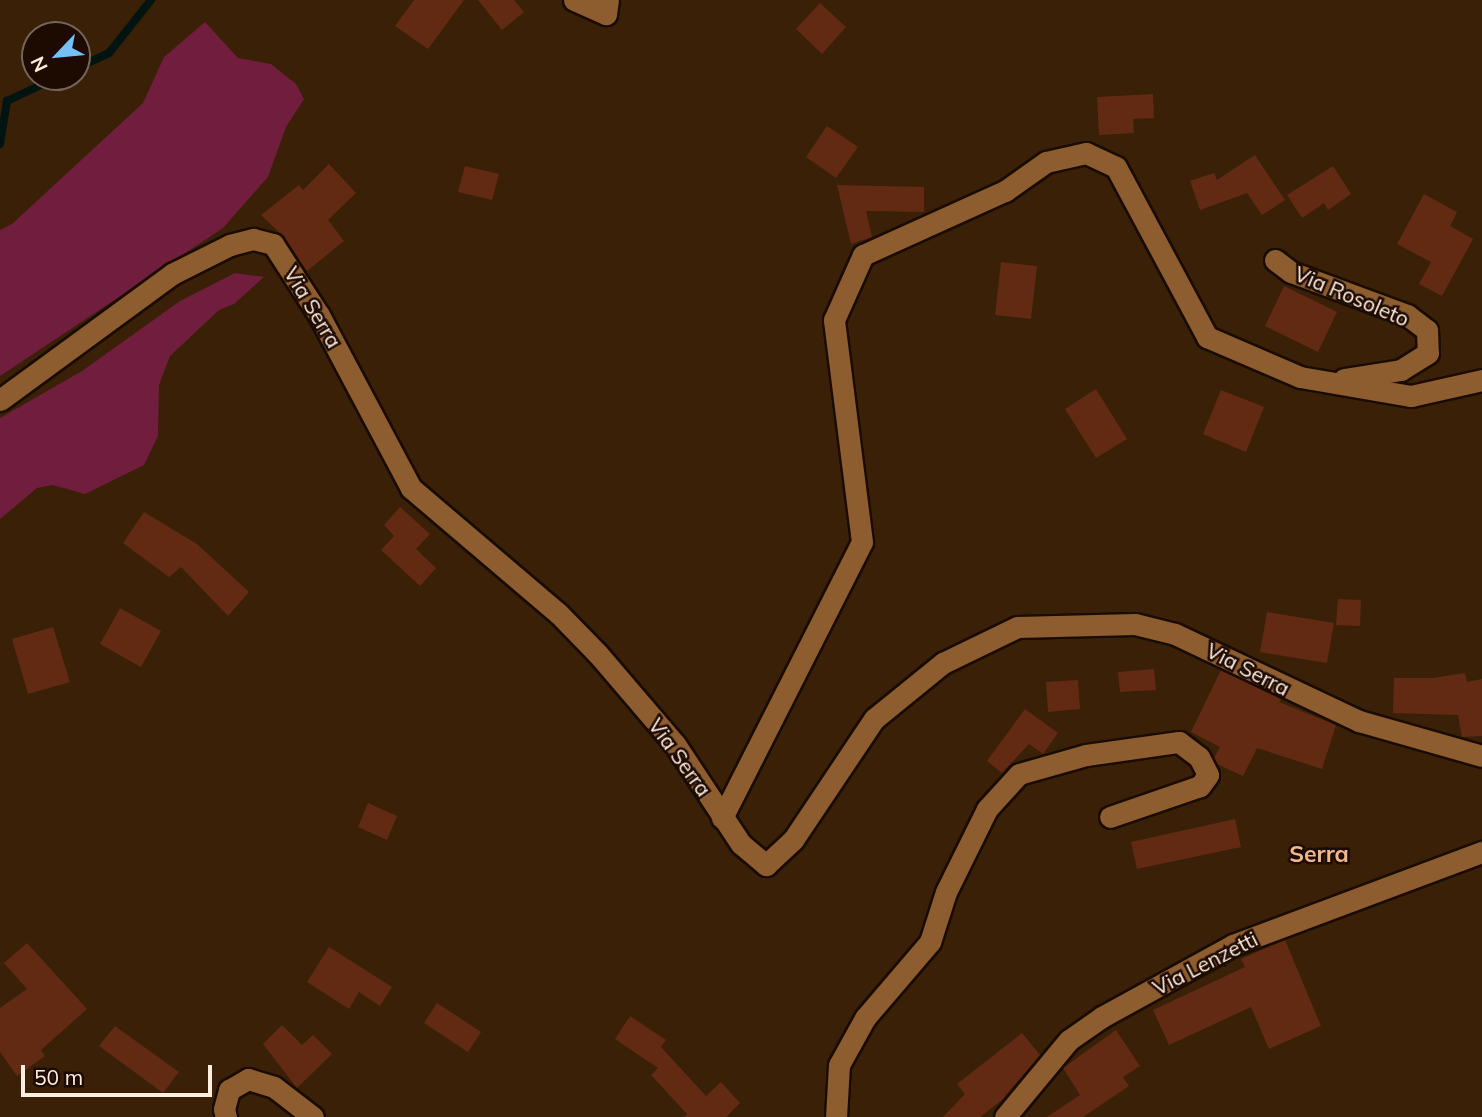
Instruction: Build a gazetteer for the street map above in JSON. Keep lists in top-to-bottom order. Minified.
{"streets":{"street":["Via Rosoleto","Via Serra","Via Lenzetti"]},"districts":["Serra"],"scale_bar":"50 m","north":"bottom left"}
